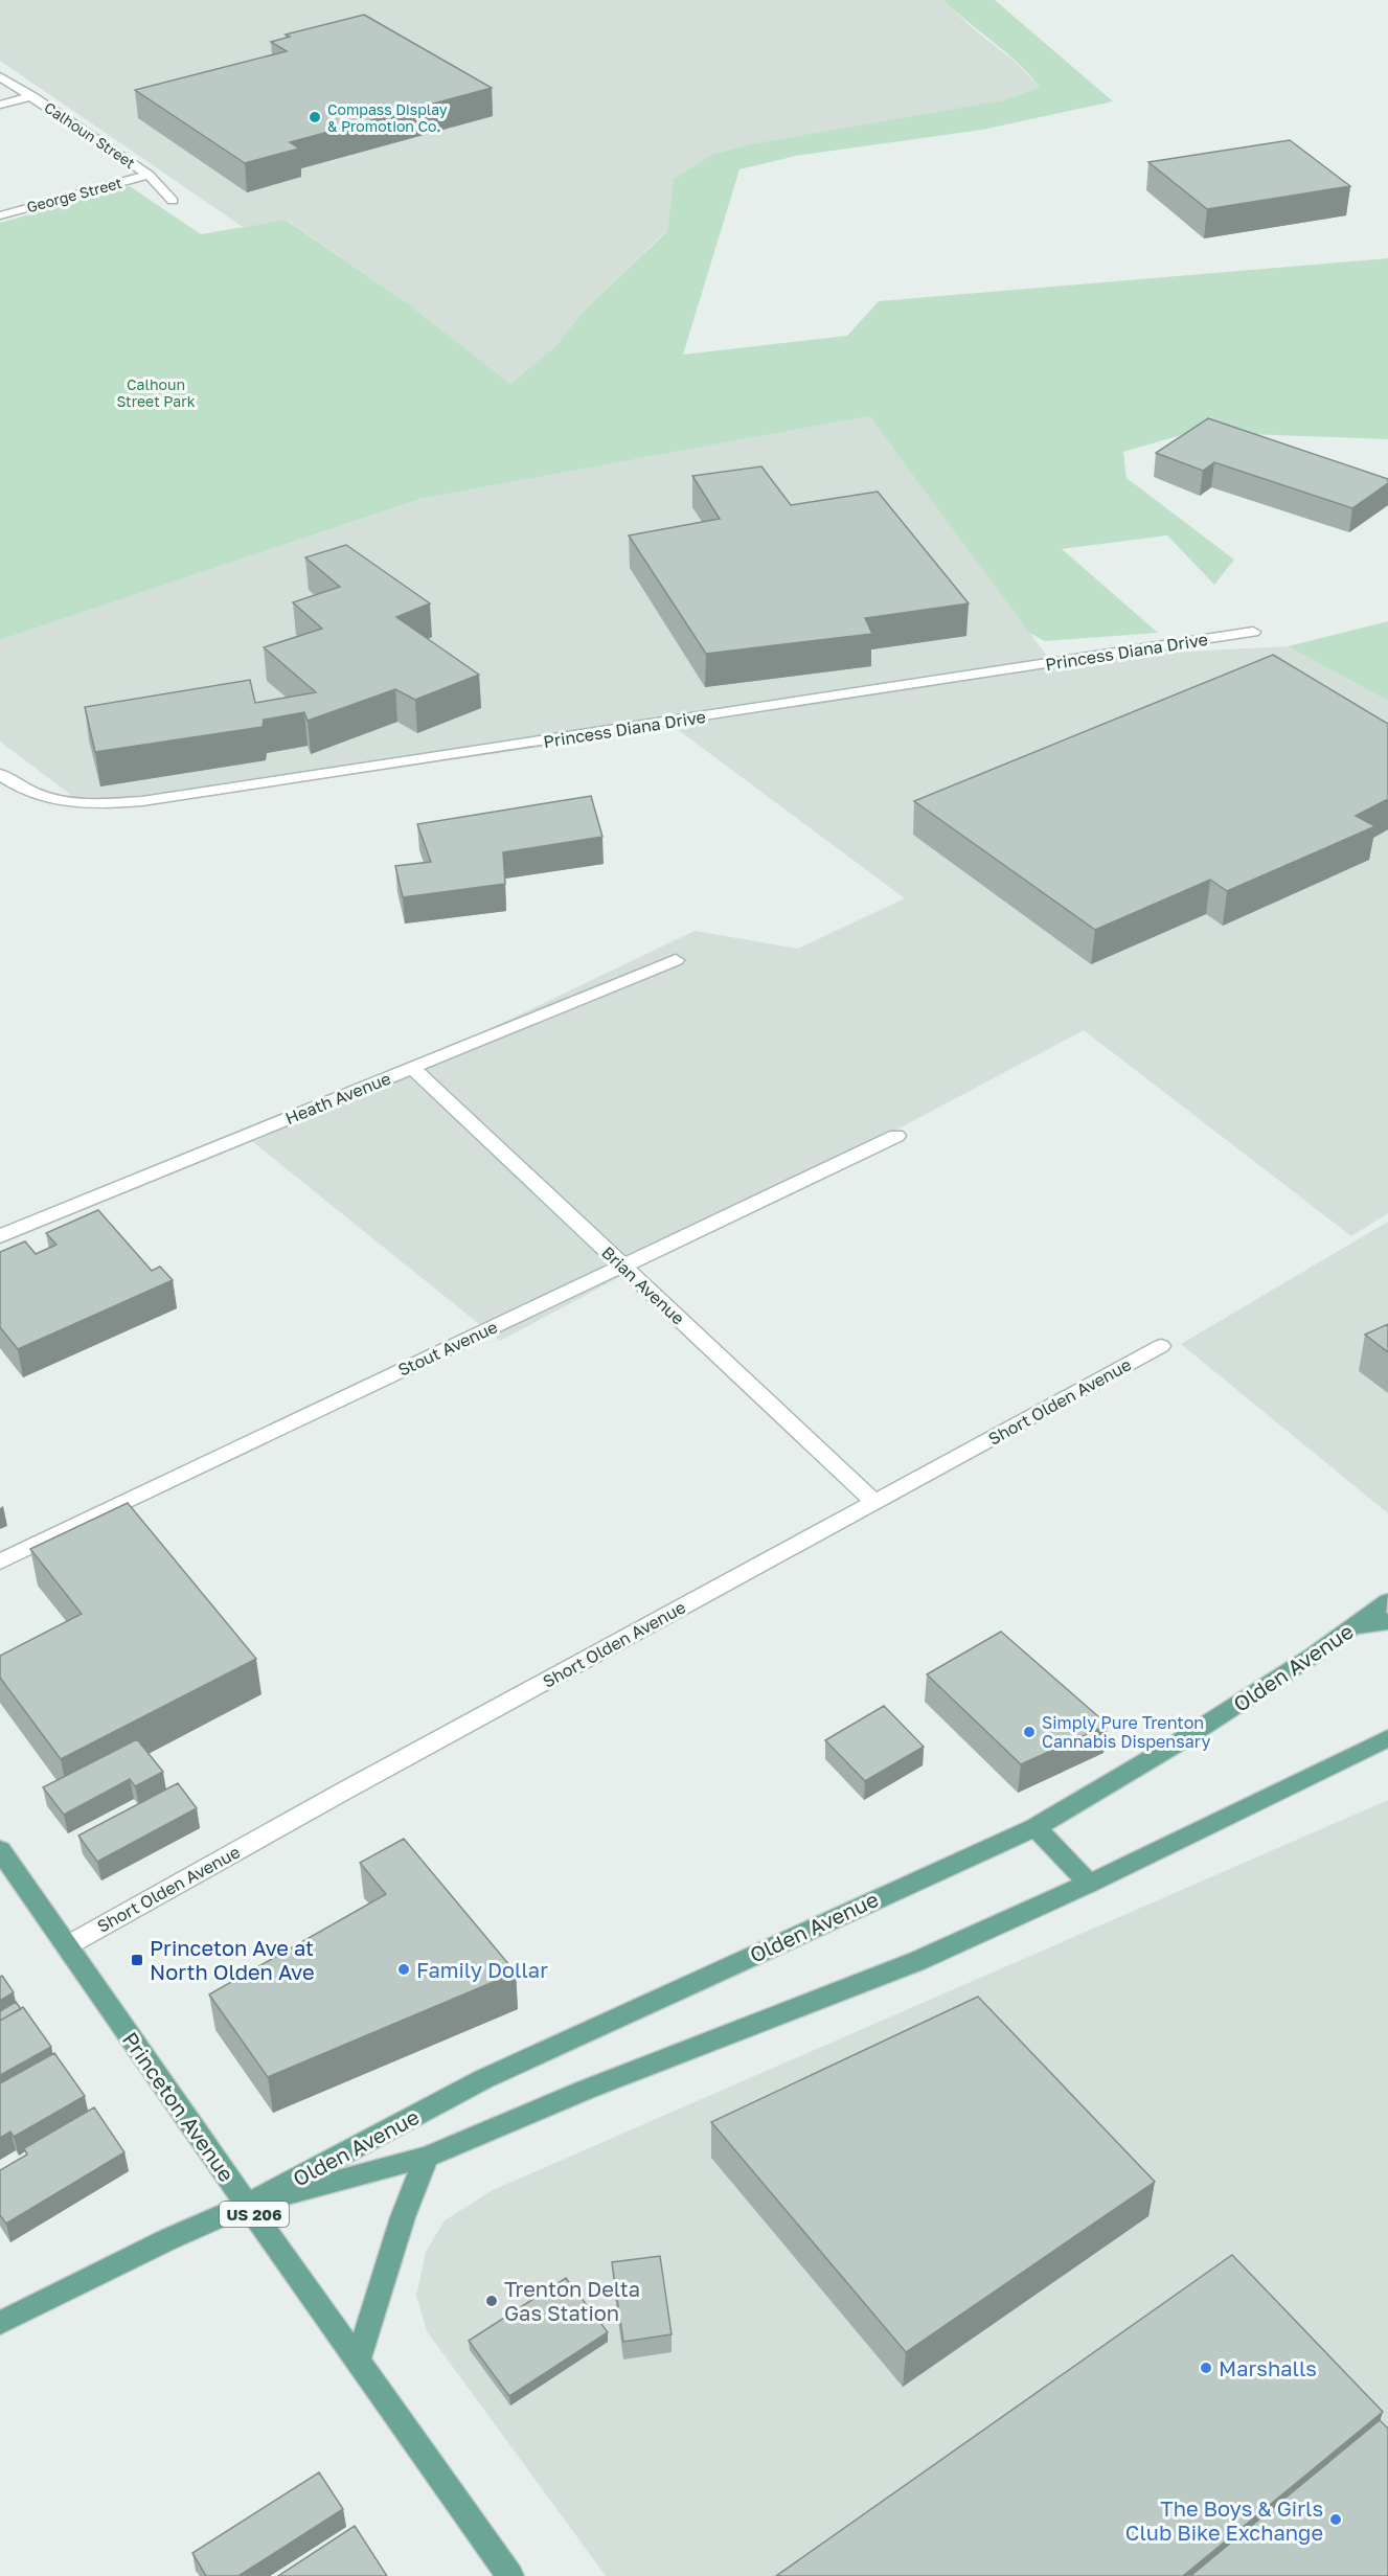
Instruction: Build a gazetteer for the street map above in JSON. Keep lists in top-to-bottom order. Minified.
{"streets":{"main road":["Olden Avenue","Princeton Avenue","US 206"],"street":["Calhoun Street","George Street","Princess Diana Drive","Heath Avenue","Brian Avenue","Stout Avenue","Short Olden Avenue"]},"crossings":[["Calhoun Street","George Street"],["Heath Avenue","Brian Avenue"],["Brian Avenue","Stout Avenue"],["Brian Avenue","Short Olden Avenue"],["Short Olden Avenue","Princeton Avenue"],["Olden Avenue","Princeton Avenue"]],"parks":["Calhoun Street Park"],"places":{"other":["Compass Display & Promotion Co.","Simply Pure Trenton Cannabis Dispensary","Family Dollar","Trenton Delta Gas Station","Marshalls","The Boys & Girls Club Bike Exchange"],"transit":["Princeton Ave at North Olden Ave"]}}
